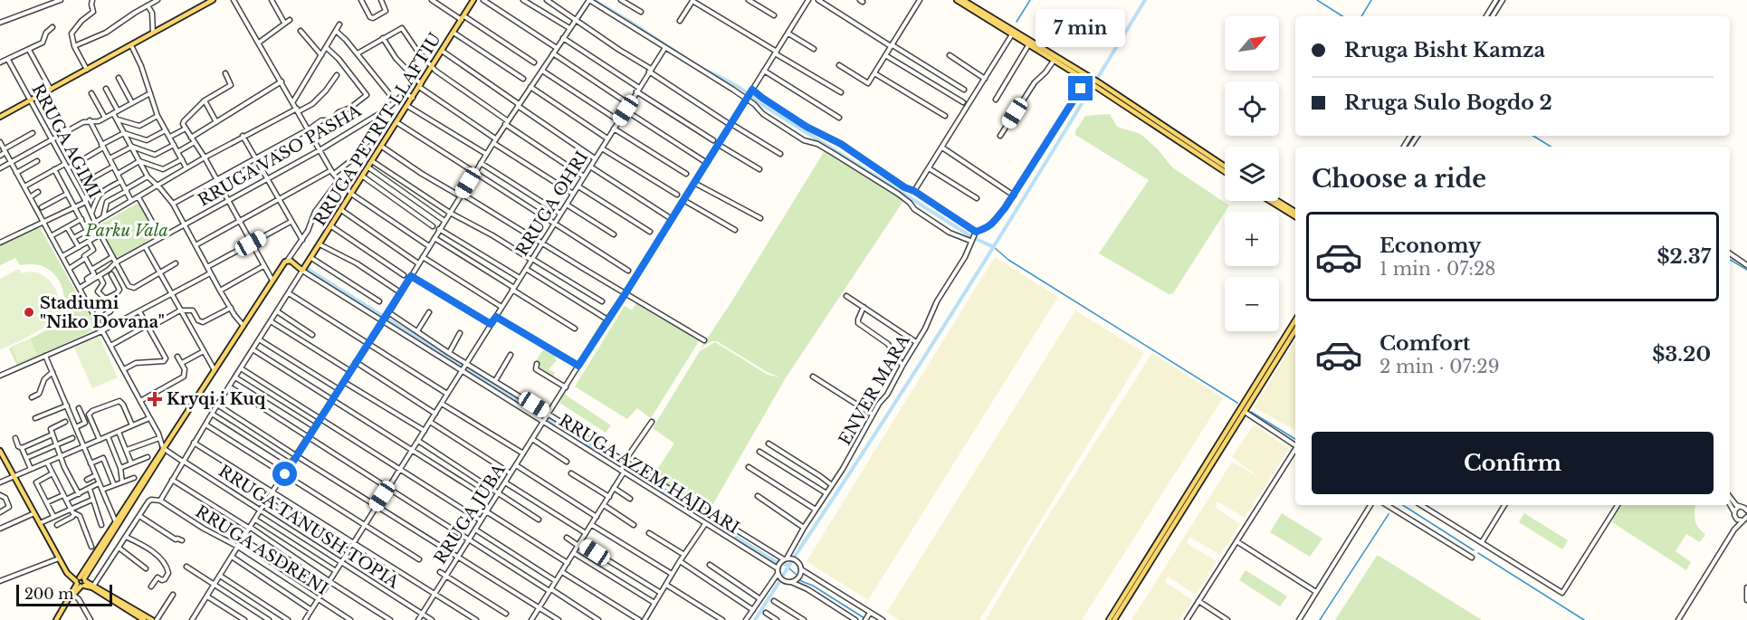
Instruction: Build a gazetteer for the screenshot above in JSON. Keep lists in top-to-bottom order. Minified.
{"streets":{"main road":["RRUGA PETRIT LLAFTIU","RRUGA AZEM HAJDARI"],"street":["RRUGA AGIMI","RRUGA VASO PASHA","RRUGA OHRI","ENVER MARA","RRUGA JUBA","RRUGA TANUSH TOPIA","RRUGA ASDRENI"]},"crossings":[["RRUGA PETRIT LLAFTIU","RRUGA VASO PASHA"],["RRUGA PETRIT LLAFTIU","RRUGA AZEM HAJDARI"],["RRUGA AGIMI","RRUGA VASO PASHA"],["RRUGA OHRI","RRUGA AZEM HAJDARI"],["RRUGA OHRI","RRUGA TANUSH TOPIA"],["RRUGA OHRI","RRUGA ASDRENI"],["ENVER MARA","RRUGA AZEM HAJDARI"],["RRUGA AZEM HAJDARI","RRUGA JUBA"],["RRUGA JUBA","RRUGA TANUSH TOPIA"]],"parks":["Parku Vala"],"places":{"other":["Stadiumi \"Niko Dovana\""],"health":["Kryqi i Kuq"]},"scale_bar":"200 m","north":"top right","page":{"bubble":"7 min","map_buttons":["+","−"],"banner":["Rruga Bisht Kamza","Rruga Sulo Bogdo 2"],"heading":"Choose a ride","list":[{"name":"Economy","note":"1 min · 07:28","value":"$2.37"},{"name":"Comfort","note":"2 min · 07:29","value":"$3.20"}],"buttons":"Confirm","scale":"200 m"}}
